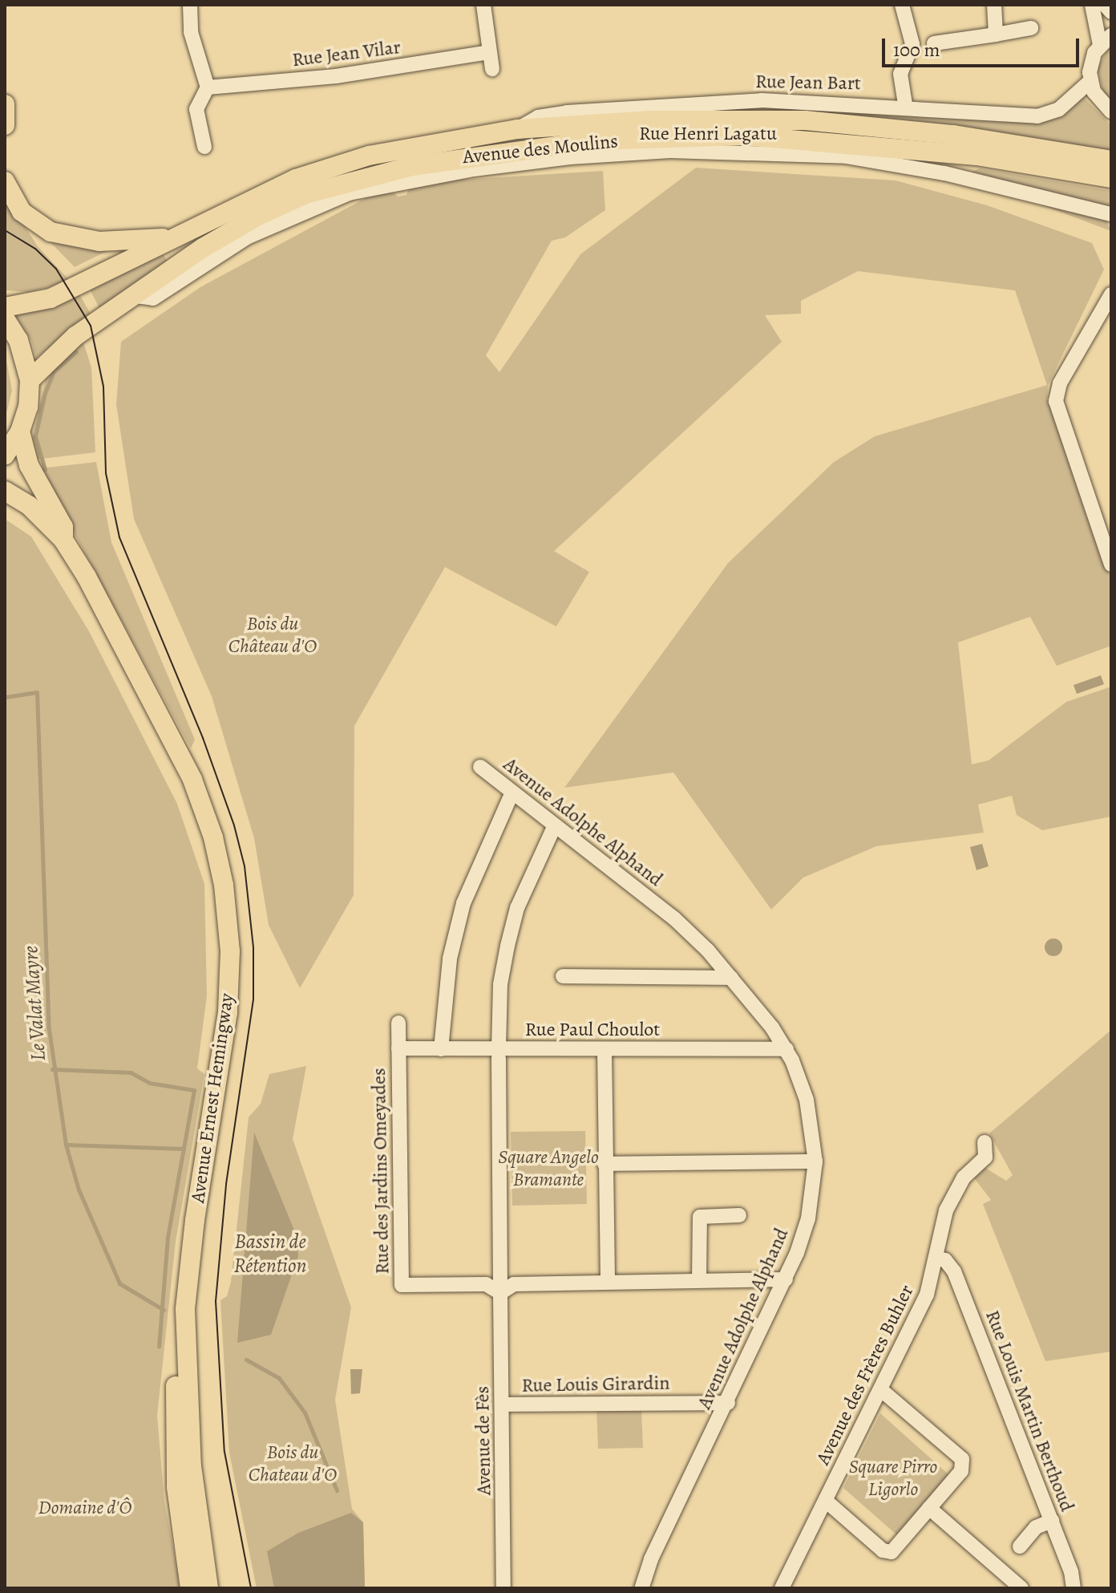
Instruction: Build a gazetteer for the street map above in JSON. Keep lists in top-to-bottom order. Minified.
{"streets":{"main road":["Avenue des Moulins","Avenue Ernest Hemingway"],"street":["Rue Jean Vilar","Rue Jean Bart","Rue Henri Lagatu","Avenue Adolphe Alphand","Rue Paul Choulot","Rue des Jardins Omeyades","Avenue des Frères Buhler","Rue Louis Girardin","Rue Louis Martin Berthoud","Avenue de Fès"]},"crossings":[["Rue Jean Bart","Avenue des Moulins"],["Rue Henri Lagatu","Avenue des Moulins"],["Avenue Adolphe Alphand","Rue Paul Choulot"],["Avenue Adolphe Alphand","Rue Louis Girardin"],["Avenue Adolphe Alphand","Avenue de Fès"],["Rue Paul Choulot","Rue des Jardins Omeyades"],["Rue Paul Choulot","Avenue de Fès"],["Rue des Jardins Omeyades","Avenue de Fès"],["Avenue des Frères Buhler","Rue Louis Martin Berthoud"],["Rue Louis Girardin","Avenue de Fès"]],"water":["Le Valat Mayre","Bassin de Rétention"],"parks":["Bois du Château d'O","Square Angelo Bramante","Bois du Chateau d'O","Square Pirro Ligorlo","Domaine d'Ô"],"scale_bar":"100 m"}
